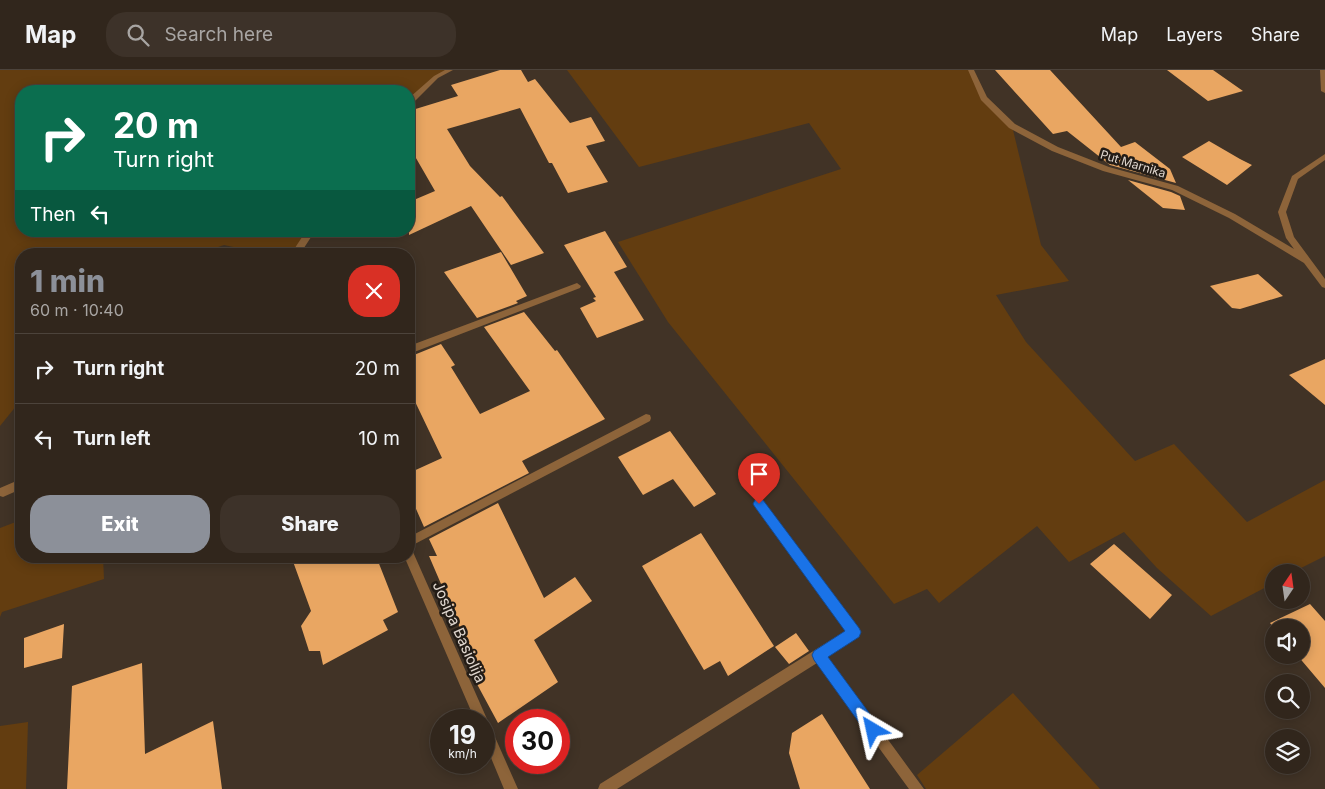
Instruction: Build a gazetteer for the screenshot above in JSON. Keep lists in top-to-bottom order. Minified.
{"streets":{"street":["Put Marnika","Josipa Basiolija"]},"north":"top","page":{"header":"Map","search":"Search here","nav":["Map","Layers","Share"],"turn":["20 m","Turn right"],"then":"Then","heading":["1 min","60 m · 10:40"],"list":[{"name":"Turn right","value":"20 m"},{"name":"Turn left","value":"10 m"}],"buttons":["Exit","Share"],"speed":"19 km/h","limit":"30"}}
